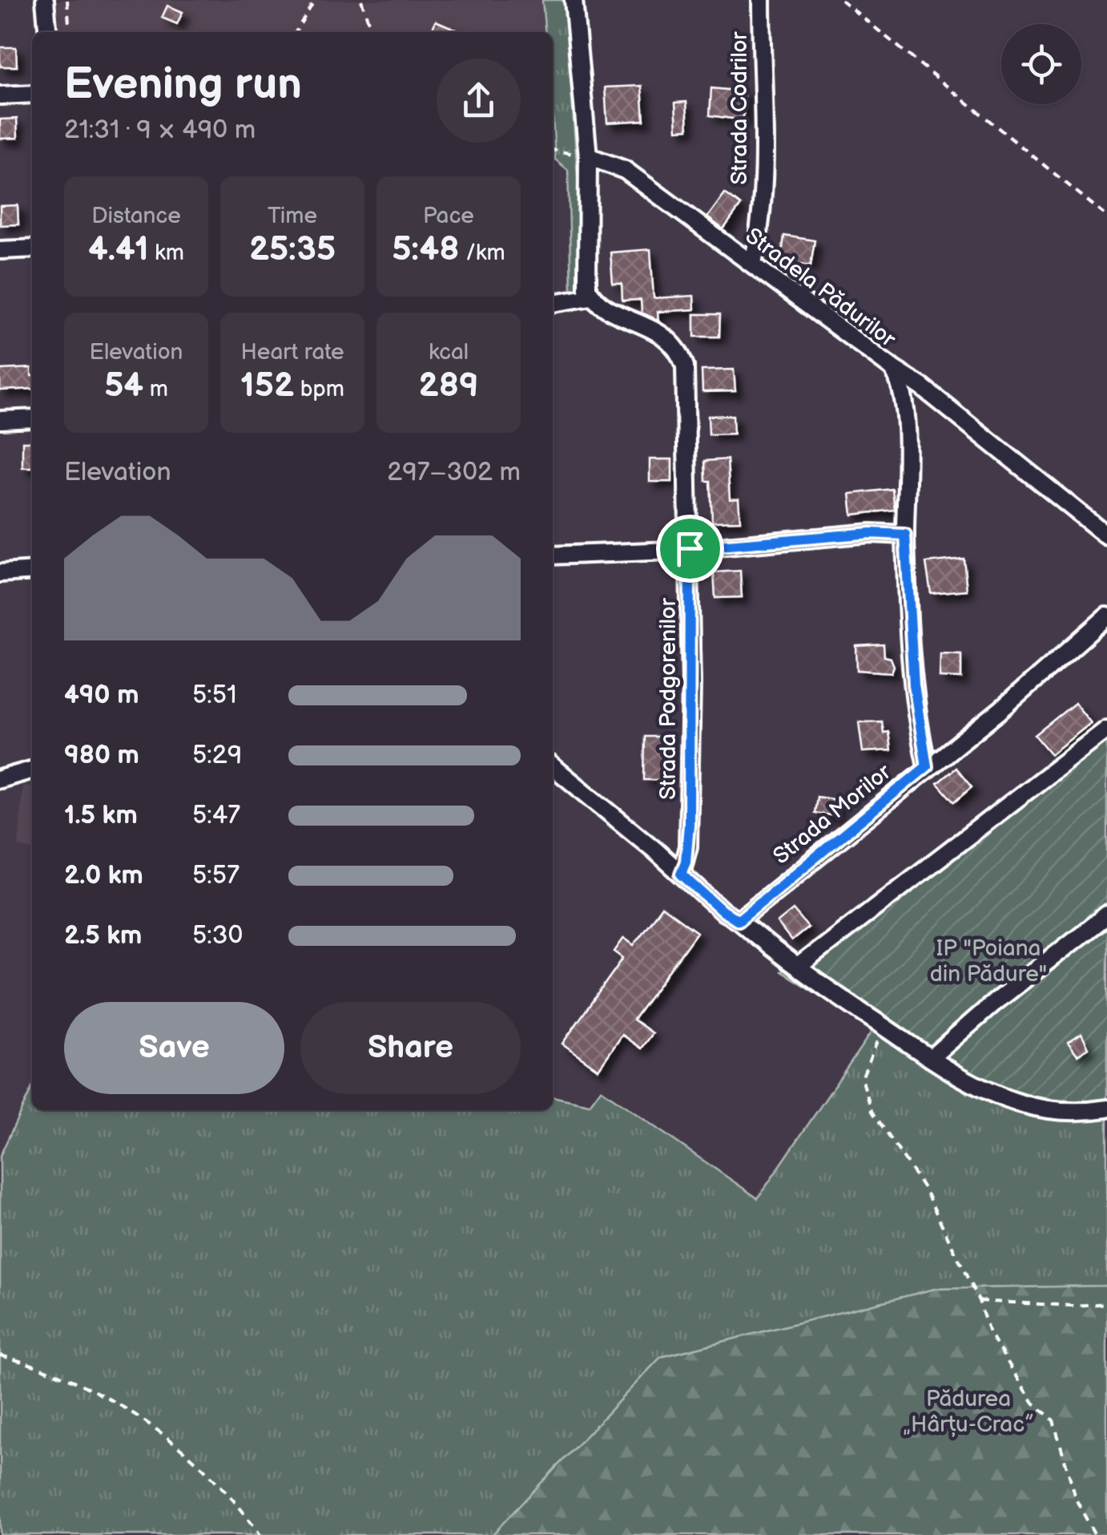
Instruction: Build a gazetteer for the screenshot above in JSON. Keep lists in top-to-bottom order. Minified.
{"streets":{"street":["Strada Codrilor","Stradela Pădurilor","Strada Podgorenilor","Strada Morilor"]},"crossings":[["Strada Codrilor","Stradela Pădurilor"],["Stradela Pădurilor","Strada Morilor"]],"parks":["IP \"Poiana din Pădure\"","Pădurea „Hârțu-Crac”"],"page":{"heading":["Evening run","21:31 · 9 × 490 m"],"stats":[["Distance","4.41 km"],["Time","25:35"],["Pace","5:48 /km"],["Elevation","54 m"],["Heart rate","152 bpm"],["kcal","289"]],"chart":["Elevation","297–302 m"],"list":[{"name":"490 m","note":"5:51"},{"name":"980 m","note":"5:29"},{"name":"1.5 km","note":"5:47"},{"name":"2.0 km","note":"5:57"},{"name":"2.5 km","note":"5:30"}],"buttons":["Save","Share"]}}
